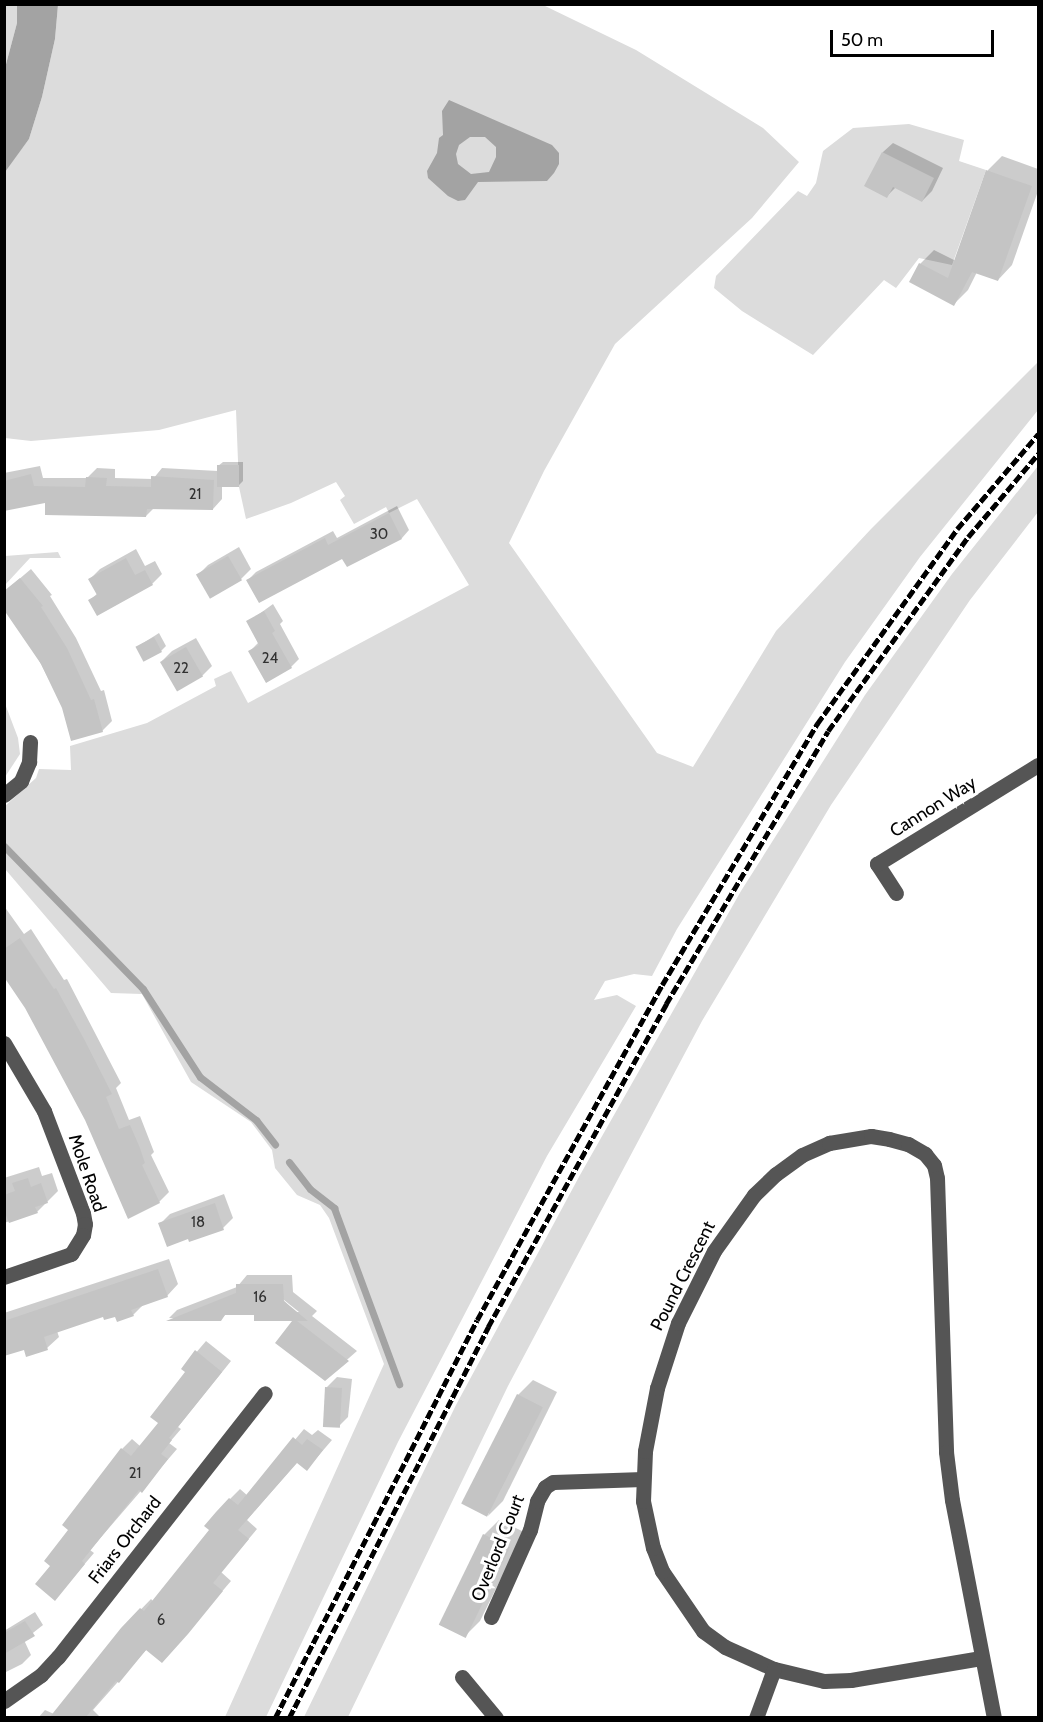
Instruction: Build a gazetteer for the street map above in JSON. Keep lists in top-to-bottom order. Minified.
{"streets":{"street":["Cannon Way","Mole Road","Pound Crescent","Friars Orchard","Overlord Court"]},"crossings":[["Pound Crescent","Overlord Court"]],"house_numbers":["21","30","24","22","18","16","21","6"],"scale_bar":"50 m"}
